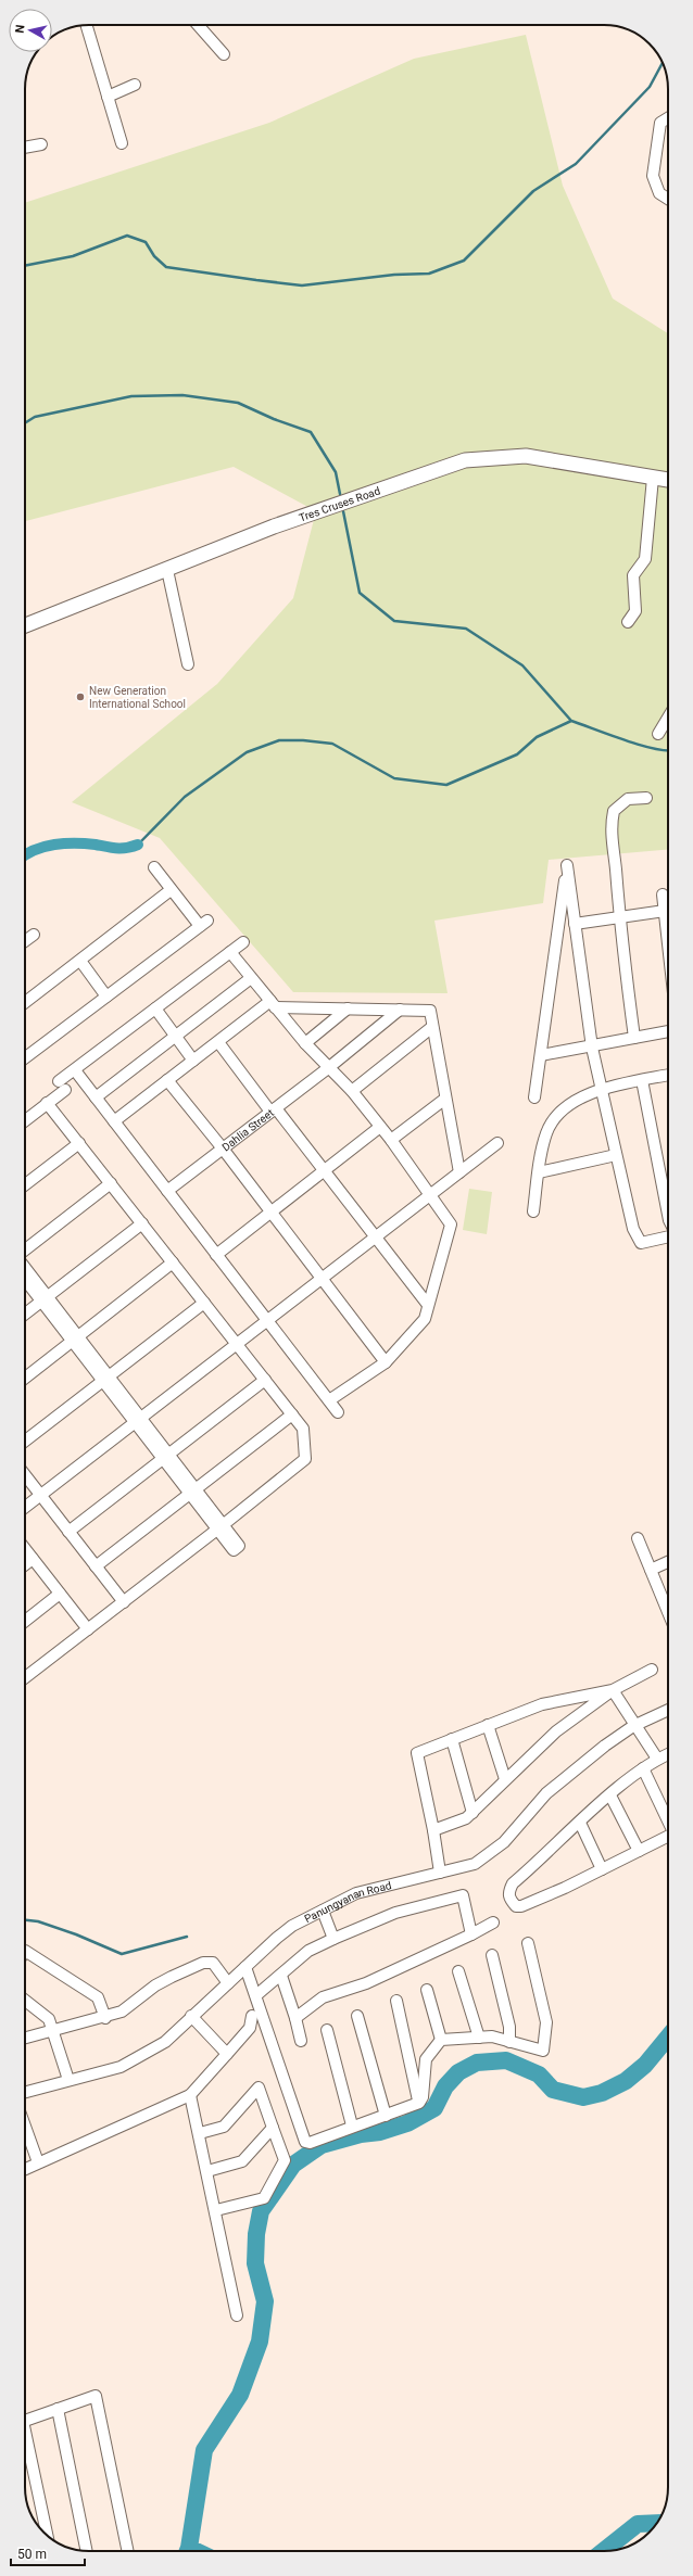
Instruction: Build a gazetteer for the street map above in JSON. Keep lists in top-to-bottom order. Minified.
{"streets":{"main road":["Tres Cruses Road"],"street":["Dahlia Street","Panungyanan Road"]},"places":["New Generation International School"],"scale_bar":"50 m","north":"left"}
